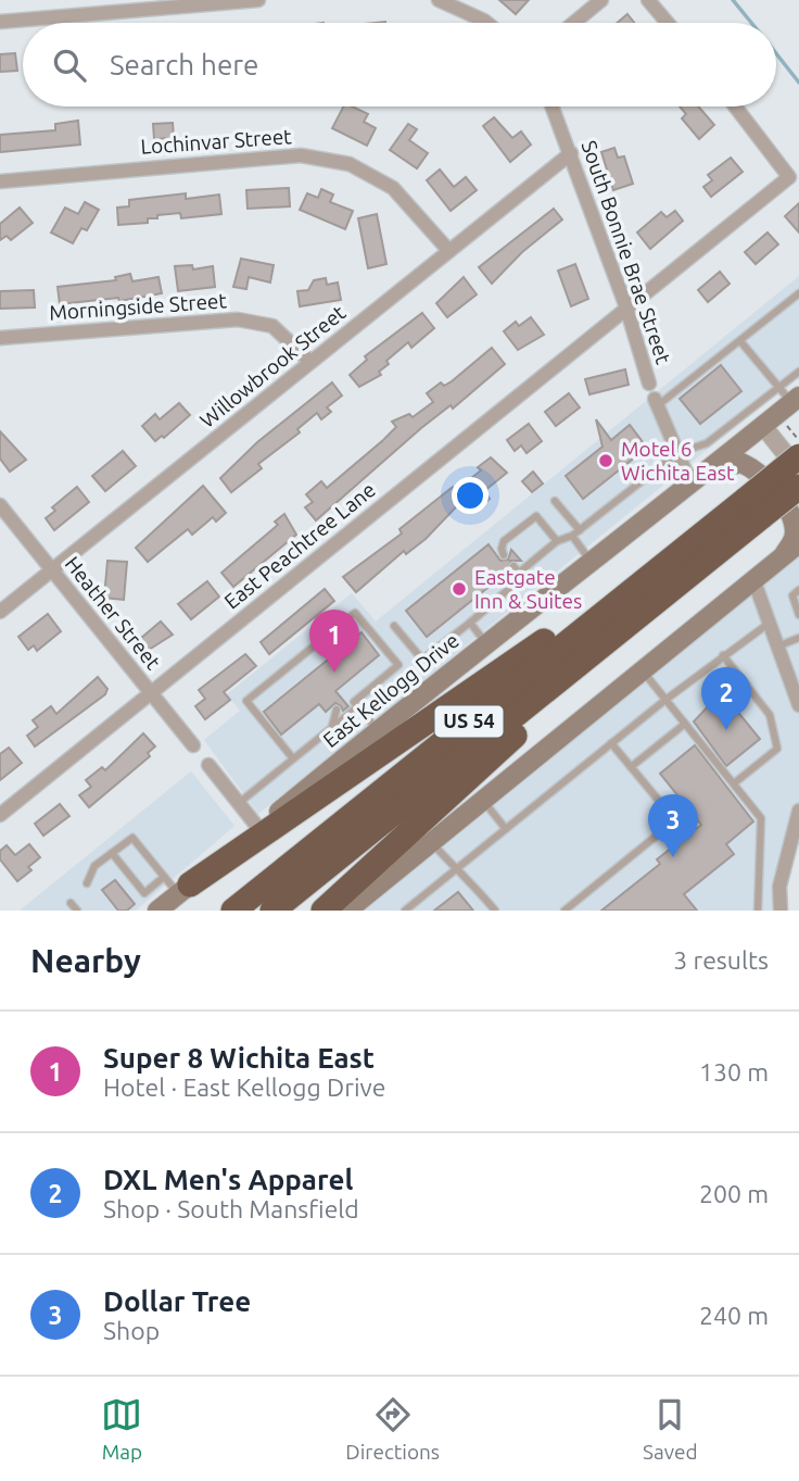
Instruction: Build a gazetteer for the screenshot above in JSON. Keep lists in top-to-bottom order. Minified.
{"streets":{"highway":["US 54"],"main road":["East Kellogg Drive"],"street":["Lochinvar Street","South Bonnie Brae Street","Morningside Street","Willowbrook Street","East Peachtree Lane","Heather Street"]},"crossings":[["Lochinvar Street","Willowbrook Street"],["South Bonnie Brae Street","Willowbrook Street"],["South Bonnie Brae Street","East Peachtree Lane"],["Morningside Street","Willowbrook Street"],["Willowbrook Street","Heather Street"],["East Peachtree Lane","Heather Street"]],"places":["Motel 6 Wichita East","Eastgate Inn & Suites"],"page":{"search":"Search here","pins":["1","2","3"],"heading":["Nearby","3 results"],"list":[{"mark":"1","name":"Super 8 Wichita East","note":"Hotel · East Kellogg Drive","value":"130 m"},{"mark":"2","name":"DXL Men's Apparel","note":"Shop · South Mansfield","value":"200 m"},{"mark":"3","name":"Dollar Tree","note":"Shop","value":"240 m"}],"nav":["Map","Directions","Saved"]}}
